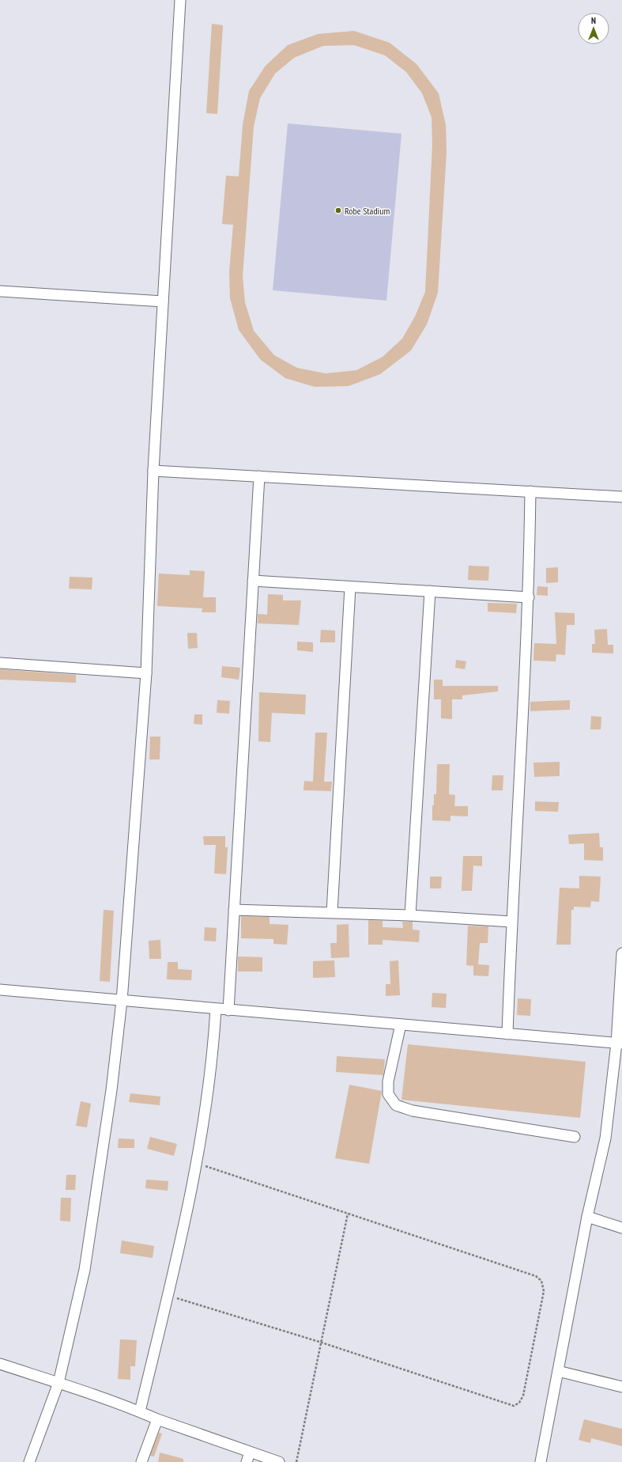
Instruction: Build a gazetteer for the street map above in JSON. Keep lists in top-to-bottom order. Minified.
{"places":["Robe Stadium"],"north":"top"}
